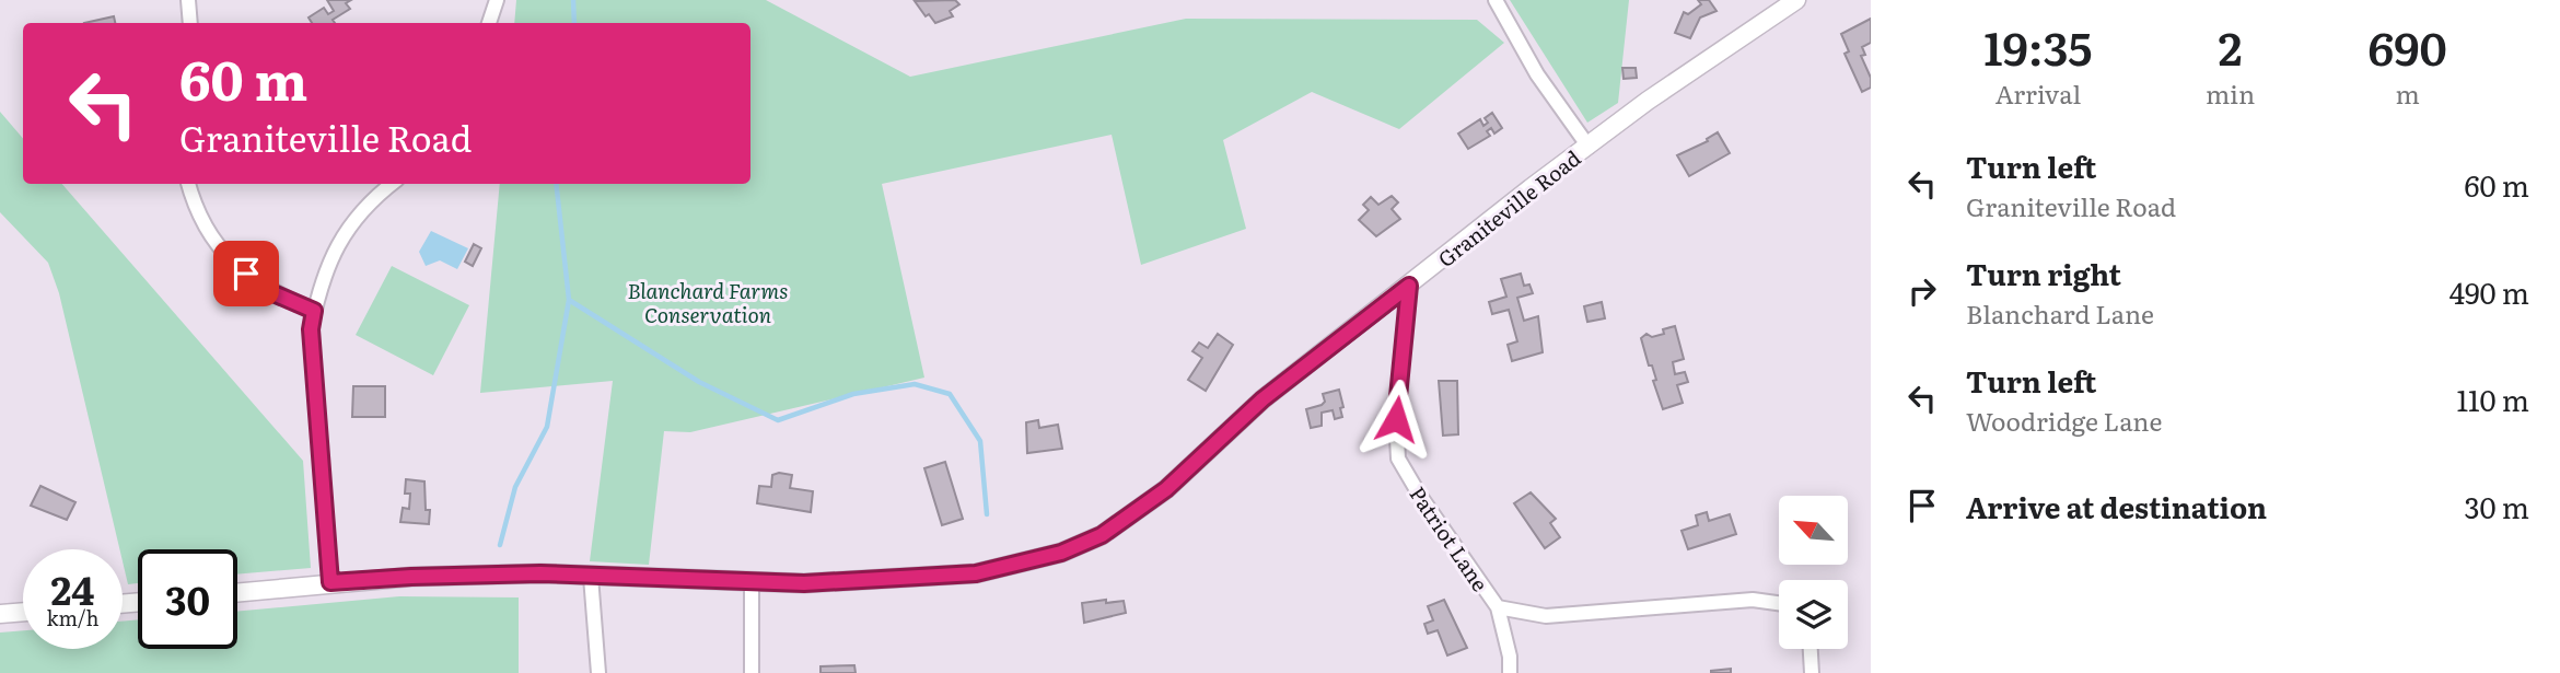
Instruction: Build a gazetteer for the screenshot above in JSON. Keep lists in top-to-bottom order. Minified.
{"streets":{"main road":["Graniteville Road"],"street":["Patriot Lane"]},"crossings":[["Graniteville Road","Patriot Lane"]],"parks":["Blanchard Farms Conservation"],"north":"top left","page":{"eta":["19:35","Arrival","2","min","690","m"],"turn":["60 m","Graniteville Road"],"list":[{"name":"Turn left","note":"Graniteville Road","value":"60 m"},{"name":"Turn right","note":"Blanchard Lane","value":"490 m"},{"name":"Turn left","note":"Woodridge Lane","value":"110 m"},{"name":"Arrive at destination","value":"30 m"}],"speed":"24 km/h","limit":"30"}}
